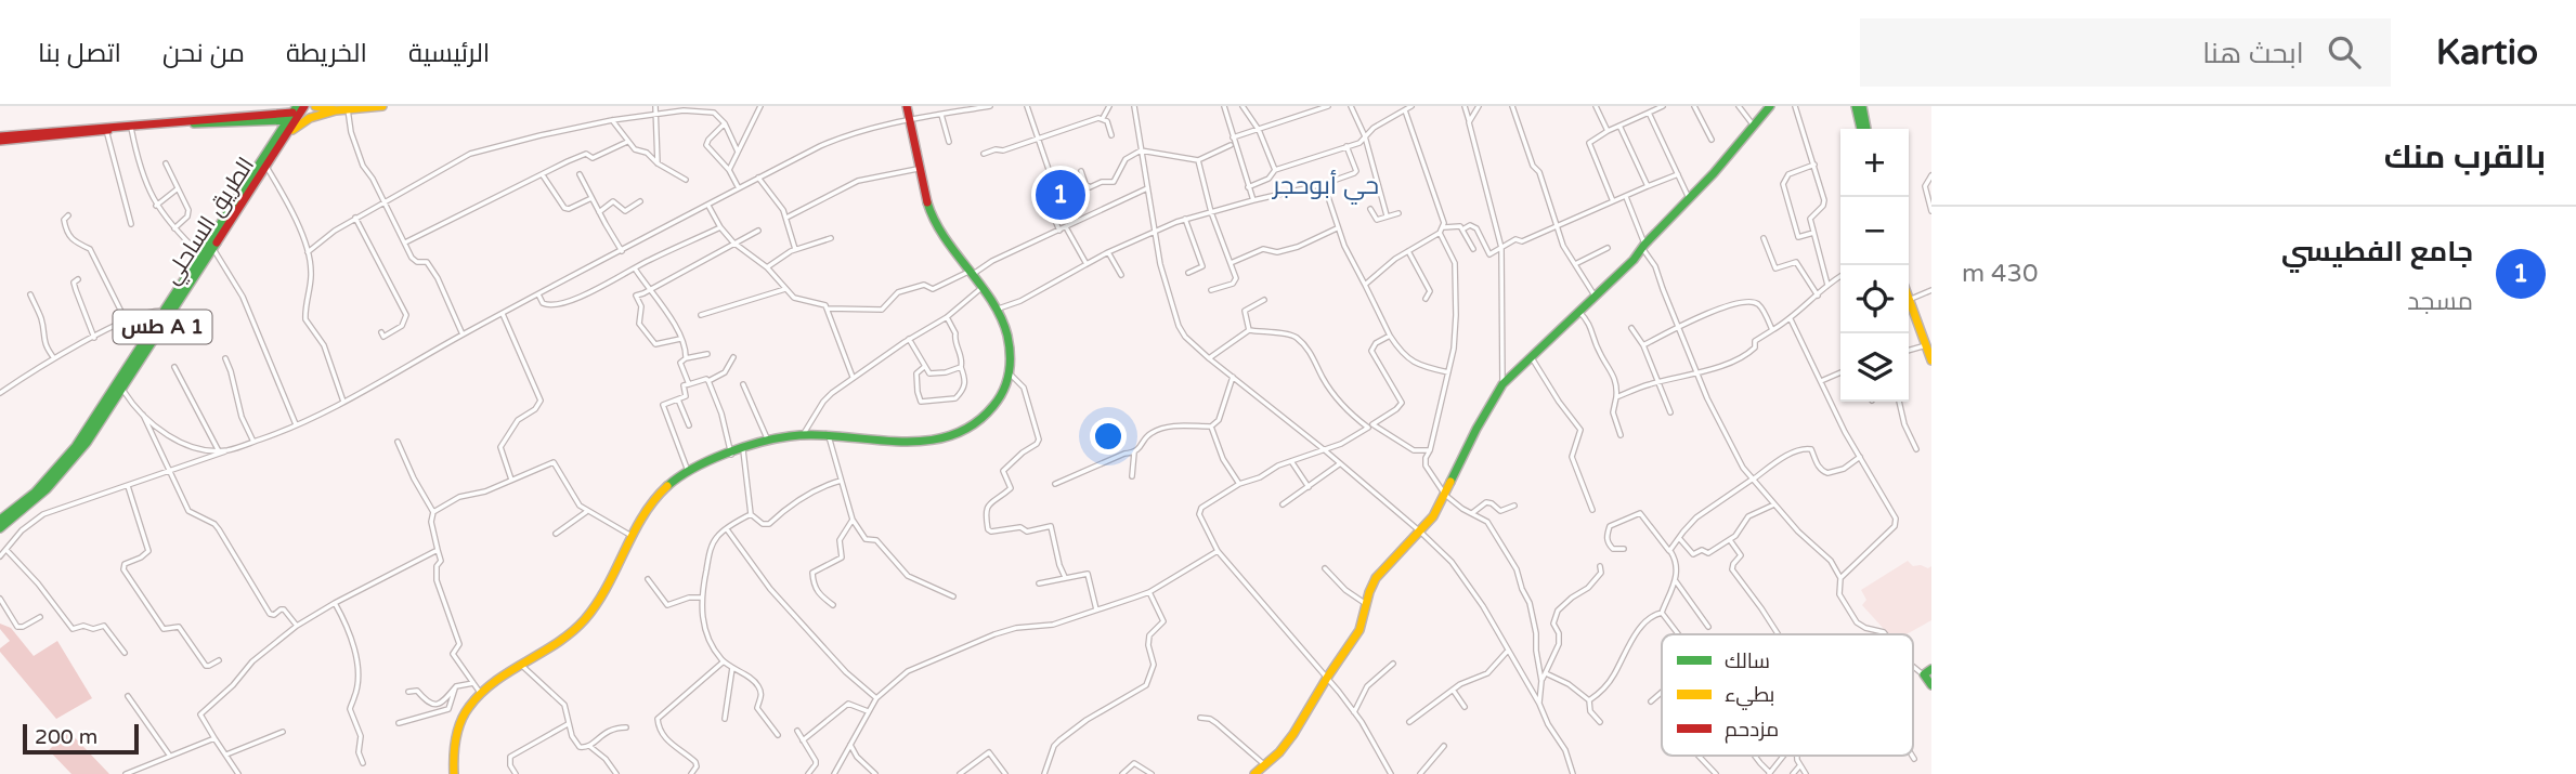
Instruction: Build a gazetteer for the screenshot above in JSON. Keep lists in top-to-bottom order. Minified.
{"streets":{"main road":["الطريق الساحلي","طس A 1"]},"districts":["حي أبوحجر"],"legend":["سالك","بطيء","مزدحم"],"scale_bar":"200 m","page":{"header":"Kartio","search":"ابحث هنا","nav":["الرئيسية","الخريطة","من نحن","اتصل بنا"],"heading":"بالقرب منك","map_buttons":["+","−"],"pins":"1","list":[{"mark":"1","name":"جامع الفطيسي","note":"مسجد","value":"430 m"}],"scale":"200 m"}}
